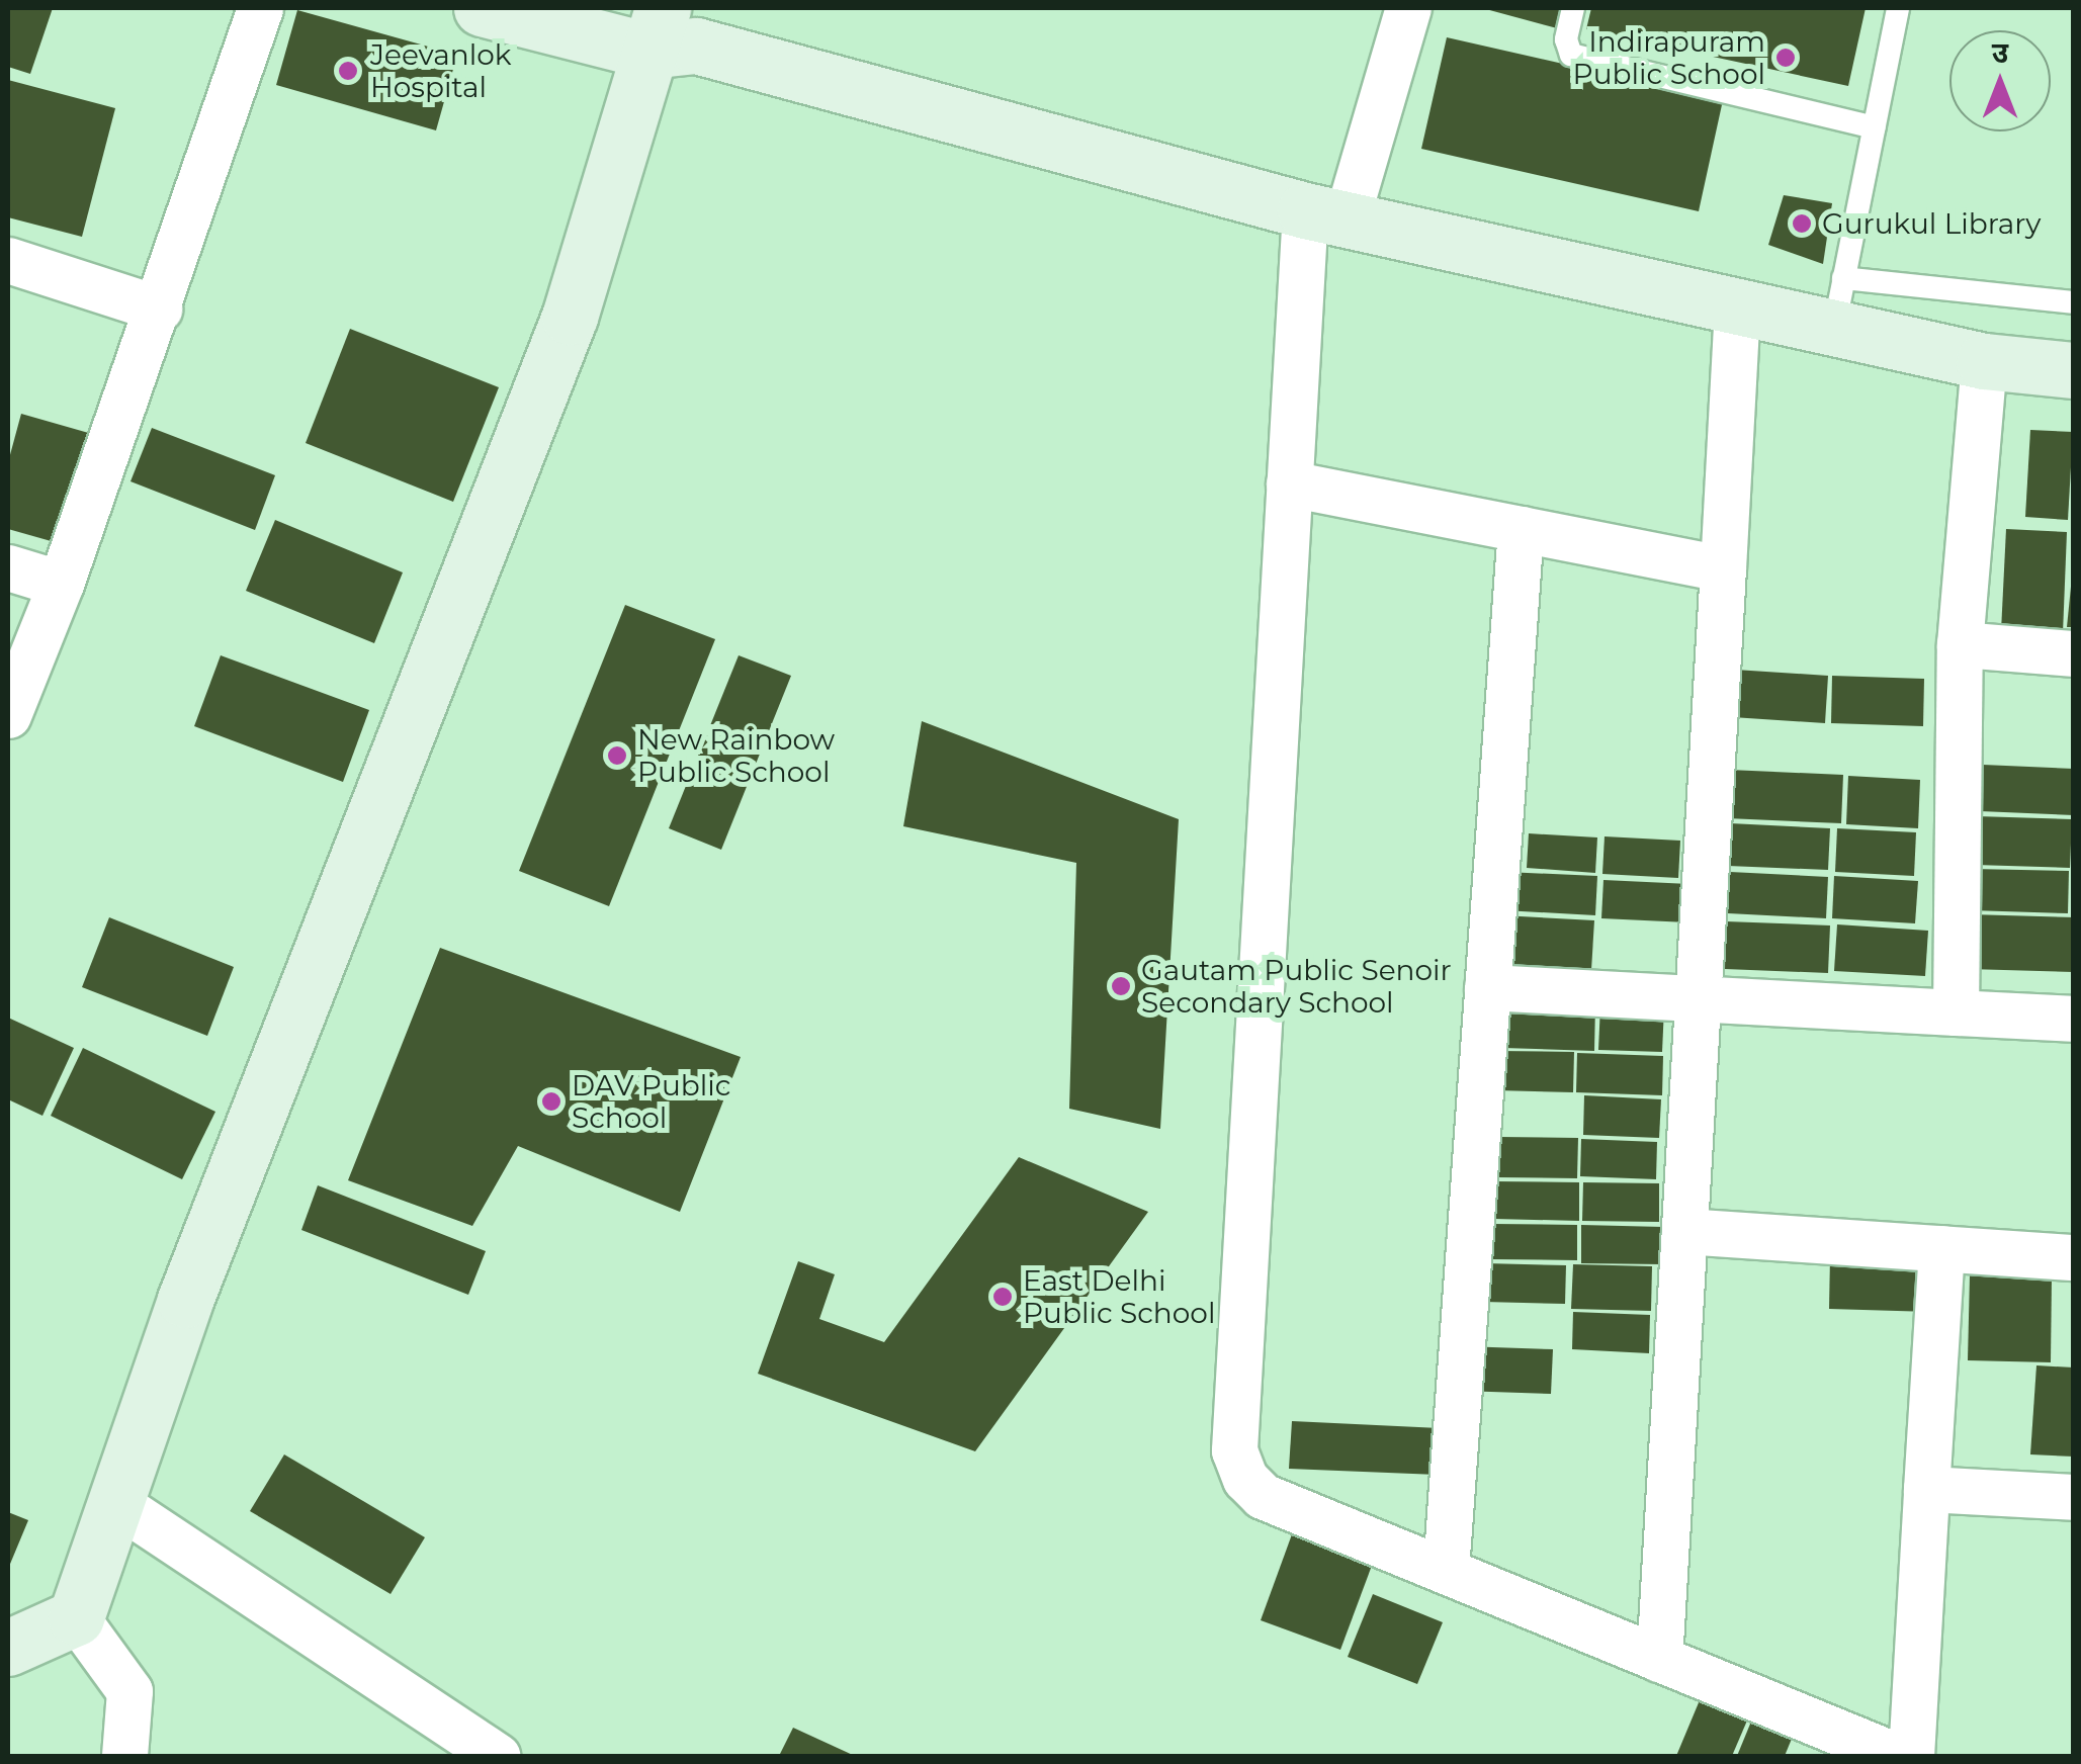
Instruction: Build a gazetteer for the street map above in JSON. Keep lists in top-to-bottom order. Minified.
{"places":["Indirapuram Public School","Jeevanlok Hospital","Gurukul Library","New Rainbow Public School","Gautam Public Senoir Secondary School","DAV Public School","East Delhi Public School"],"north":"top"}
